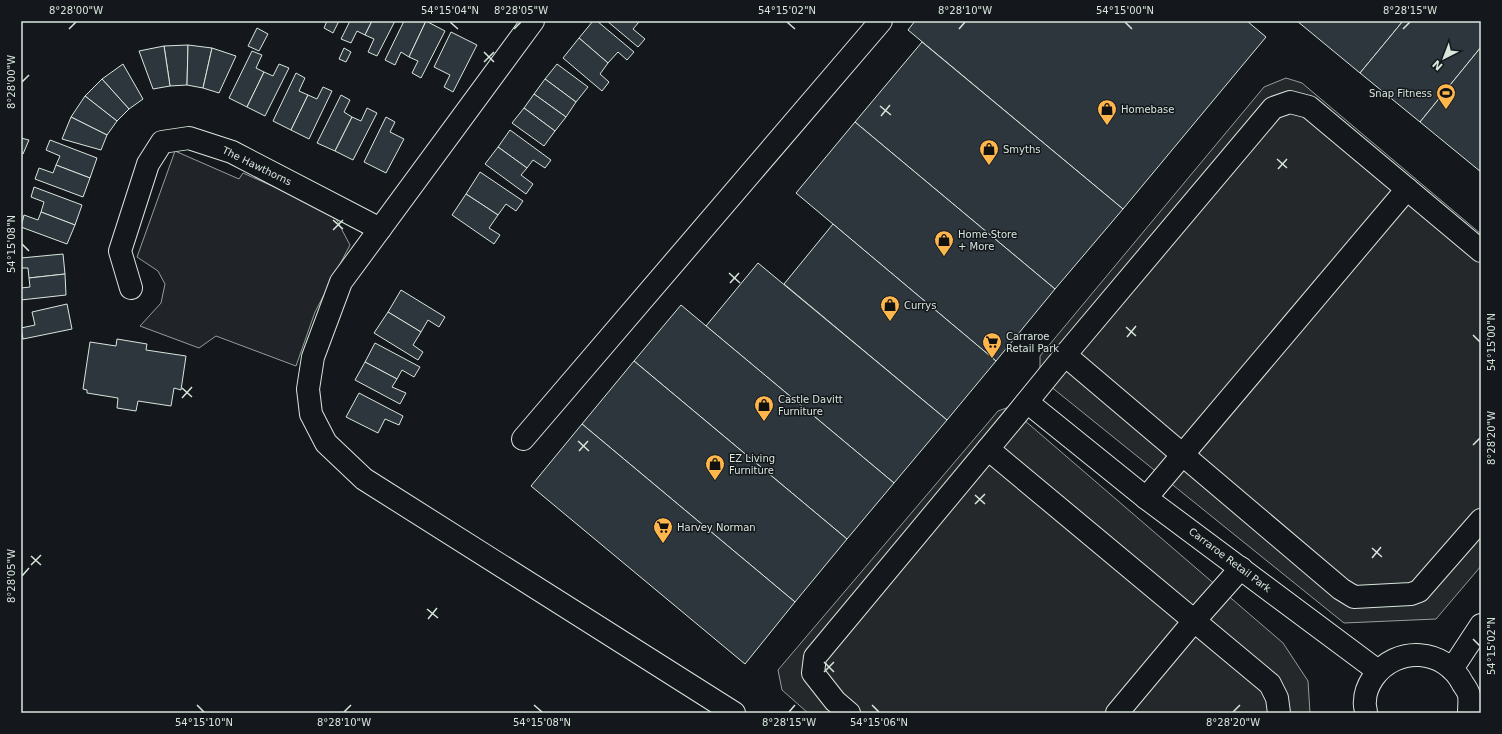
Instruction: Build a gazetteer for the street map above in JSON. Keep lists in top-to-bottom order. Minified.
{"streets":{"street":["The Hawthorns","Carraroe Retail Park"]},"places":{"sports":["Snap Fitness"],"shop":["Homebase","Smyths","Home Store + More","Currys","Castle Davitt Furniture","EZ Living Furniture"],"supermarket":["Carraroe Retail Park","Harvey Norman"]},"north":"bottom left","coordinates":["8°28'00\"W","54°15'04\"N","8°28'05\"W","54°15'02\"N","8°28'10\"W","54°15'00\"N","8°28'15\"W","54°15'08\"N","8°28'20\"W","54°15'10\"N","54°15'06\"N"]}
